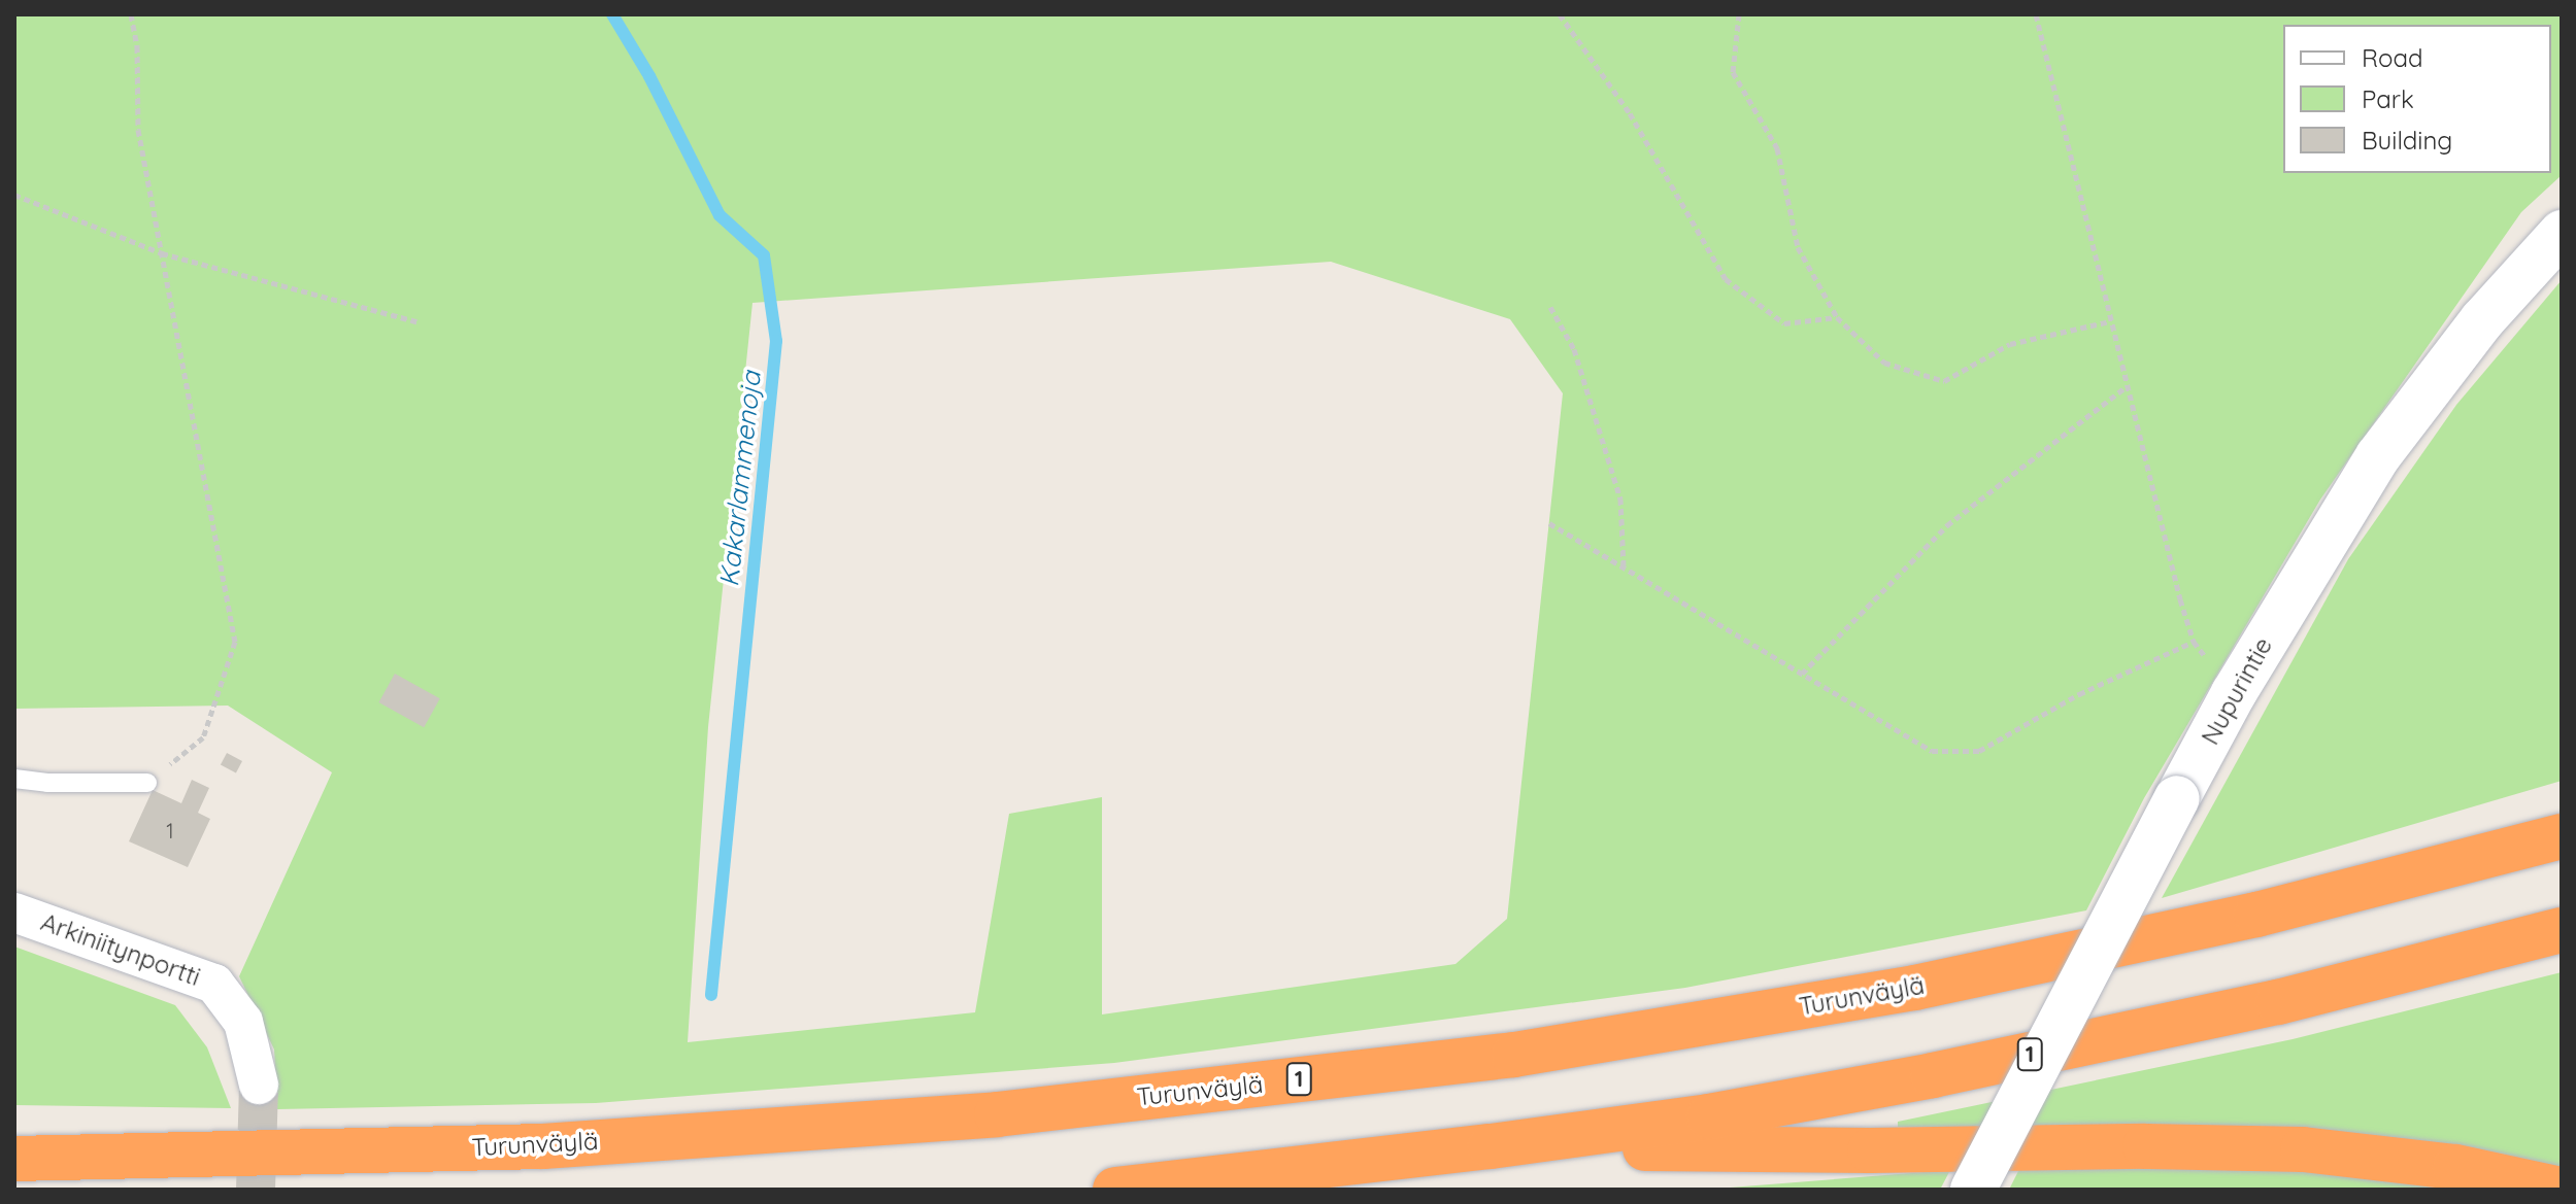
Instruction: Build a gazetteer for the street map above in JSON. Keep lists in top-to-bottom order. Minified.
{"streets":{"highway":["Turunväylä","1"],"main road":["Nupurintie"],"street":["Arkiniitynportti"]},"water":["Kakarlammenoja"],"house_numbers":["1"],"legend":["Road","Park","Building"]}
